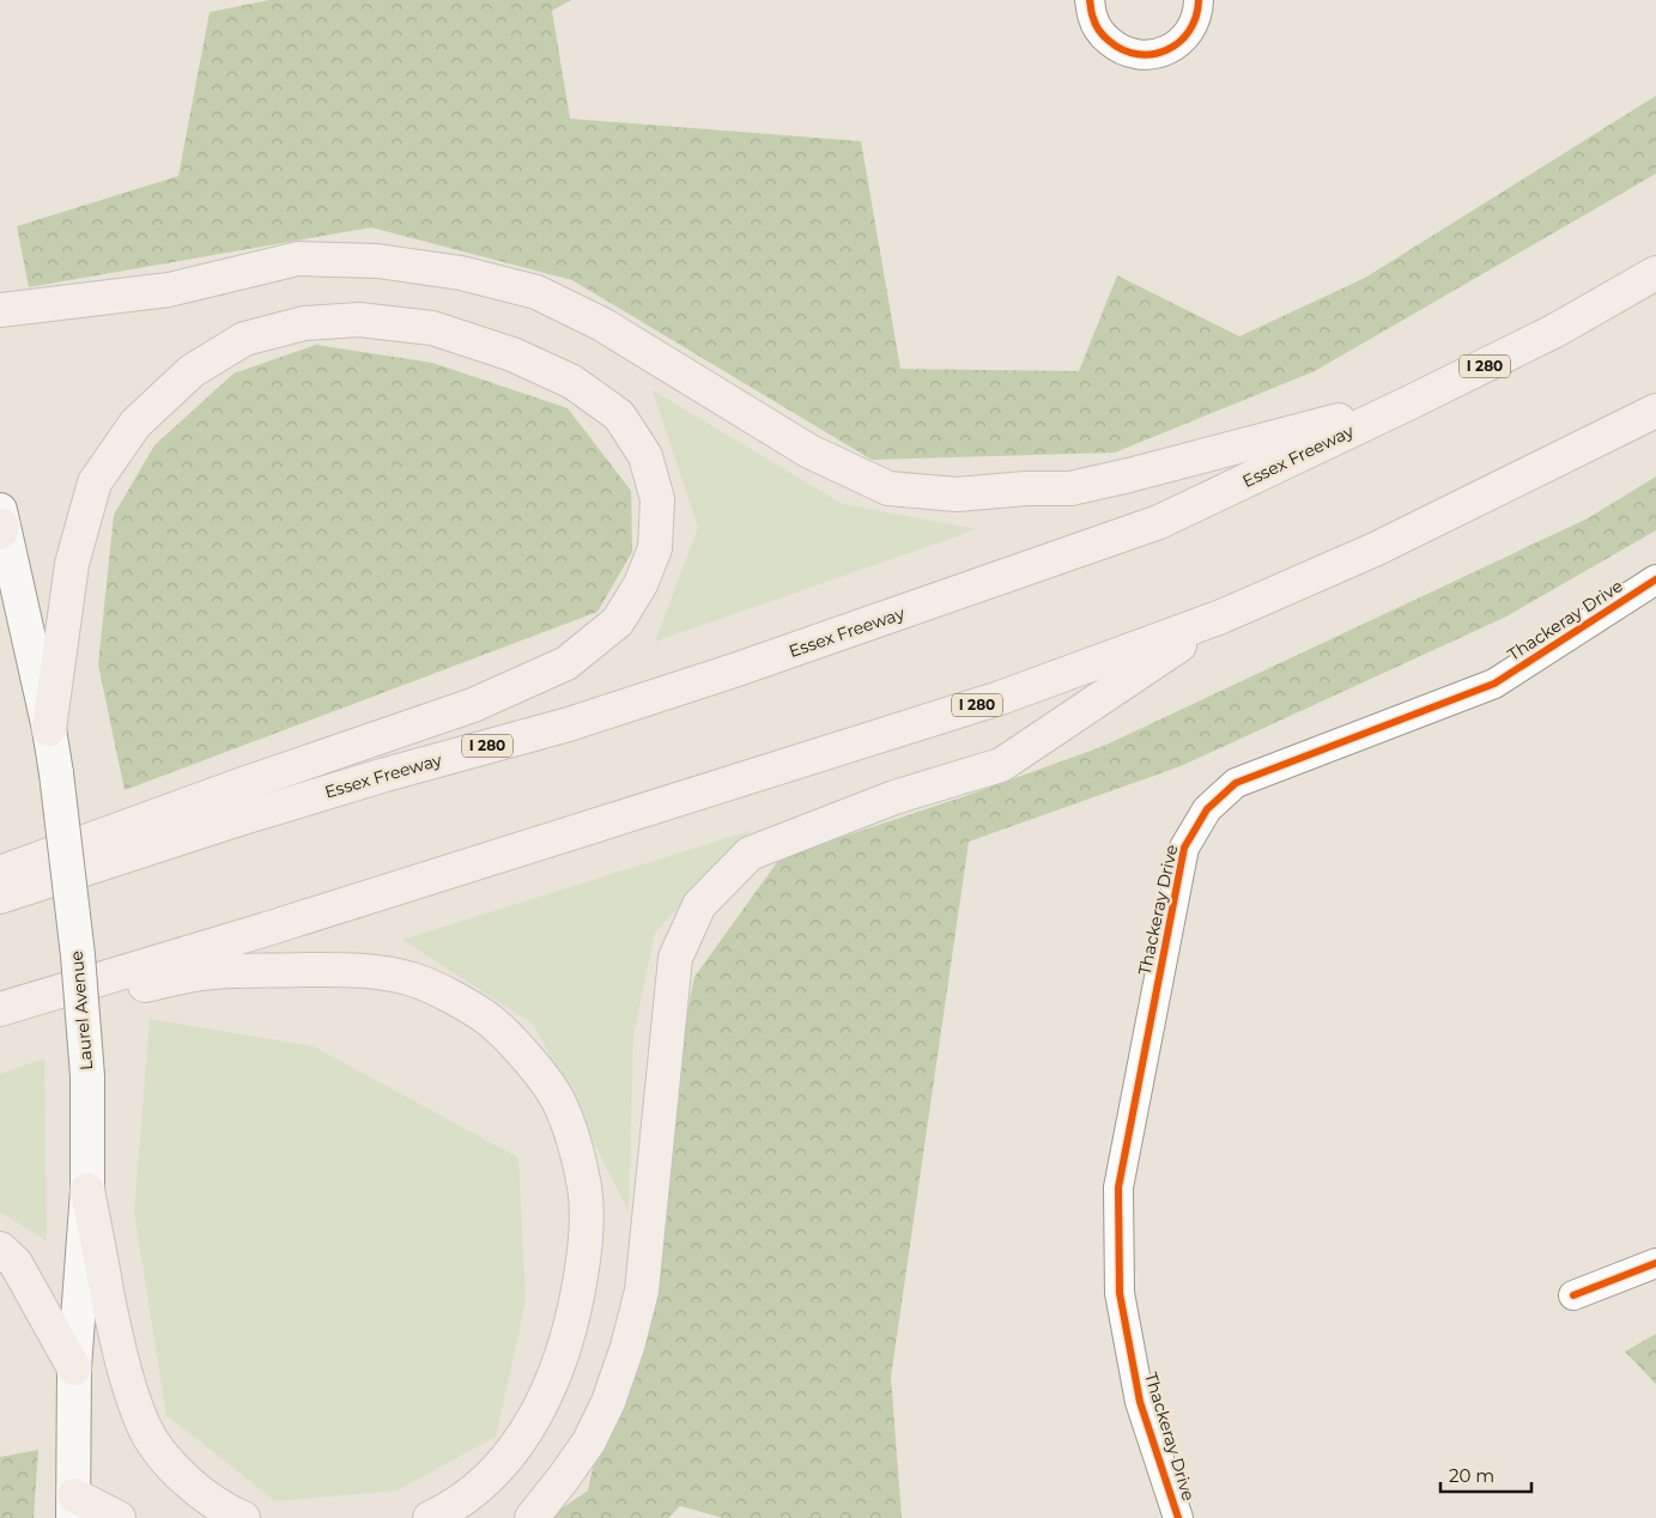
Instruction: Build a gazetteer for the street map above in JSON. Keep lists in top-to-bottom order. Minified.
{"streets":{"highway":["I 280","Essex Freeway"],"main road":["Laurel Avenue"],"street":["Thackeray Drive"]},"scale_bar":"20 m"}
